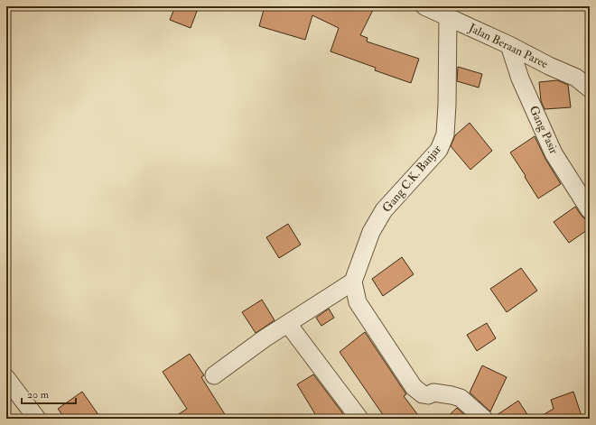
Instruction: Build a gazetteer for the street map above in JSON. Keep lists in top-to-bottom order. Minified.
{"streets":{"street":["Jalan Beraan Paree","Gang Pasir","Gang C.K. Banjar"]},"crossings":[["Jalan Beraan Paree","Gang Pasir"],["Jalan Beraan Paree","Gang C.K. Banjar"]],"scale_bar":"20 m"}
